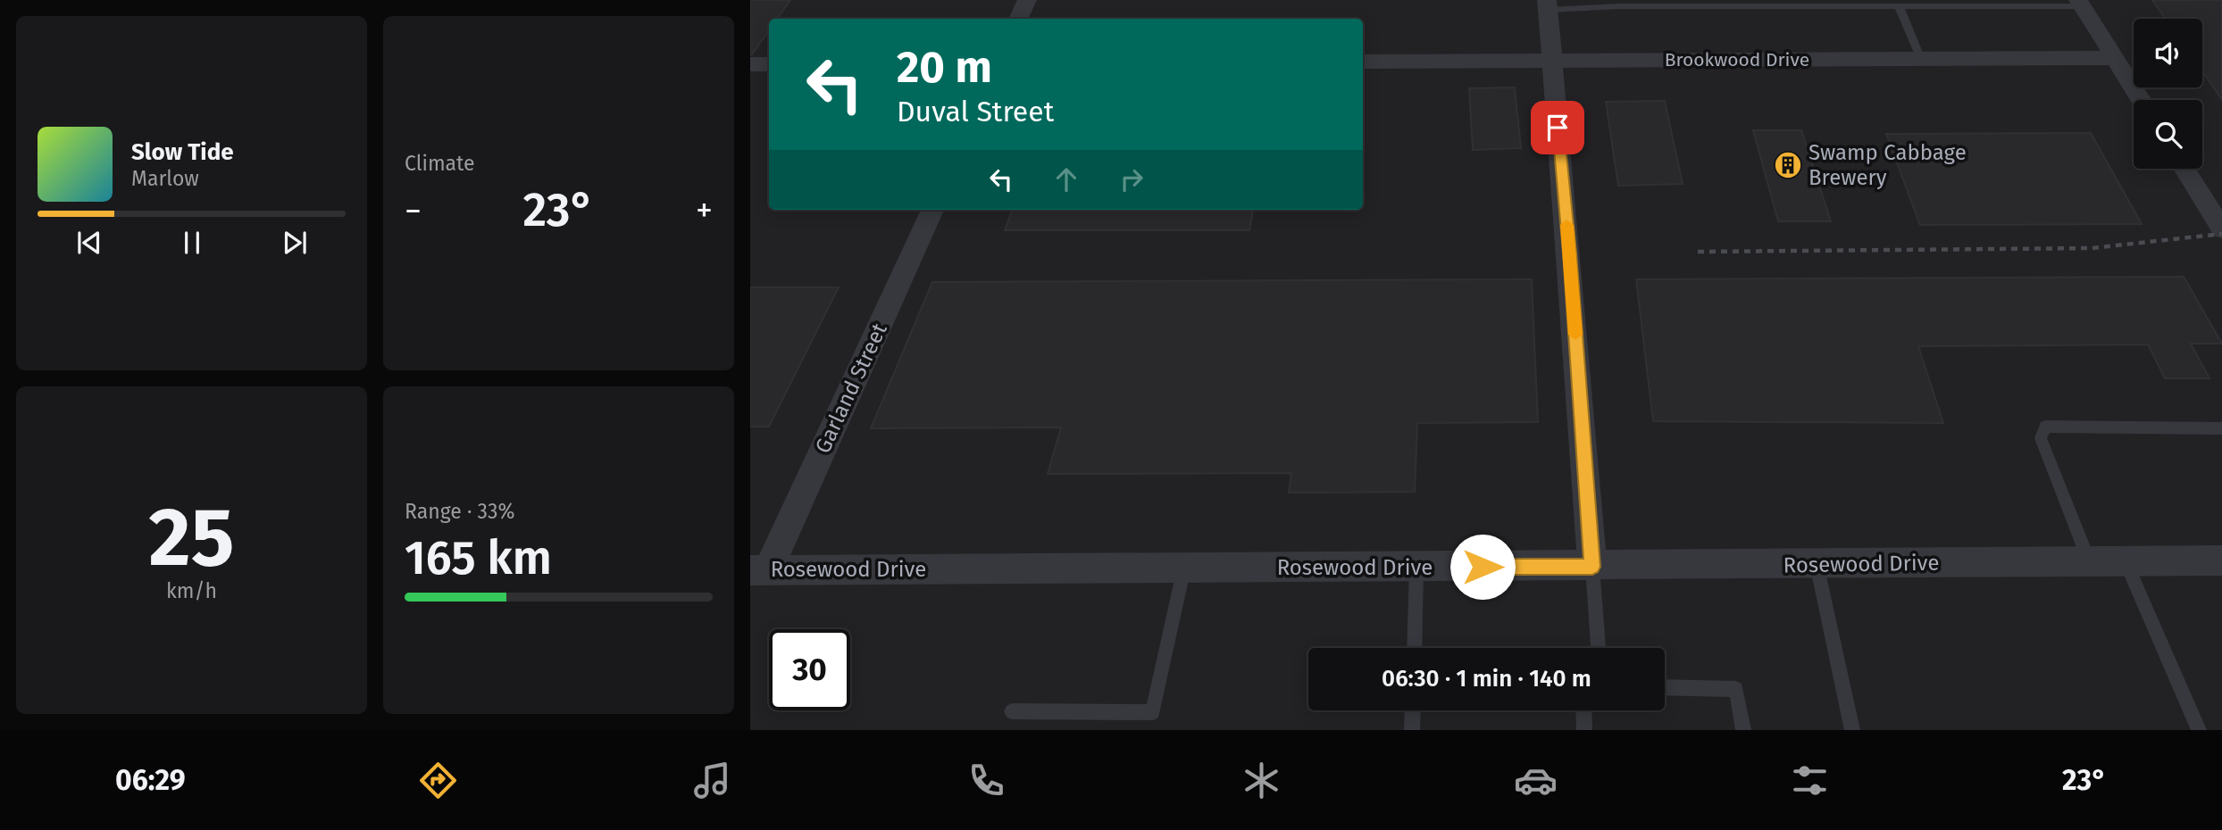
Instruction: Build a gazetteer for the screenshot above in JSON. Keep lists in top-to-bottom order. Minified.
{"streets":{"street":["Brookwood Drive","Garland Street","Rosewood Drive"]},"crossings":[["Garland Street","Rosewood Drive"]],"places":{"building":["Swamp Cabbage Brewery"]},"page":{"tile":["Climate",["25","km/h"],["Range · 33%","165 km"]],"turn":["20 m","Duval Street"],"song":["Slow Tide","Marlow"],"heat":["−","23°","+"],"limit":"30","trip":"06:30 · 1 min · 140 m","tabs":["06:29","23°"]}}
